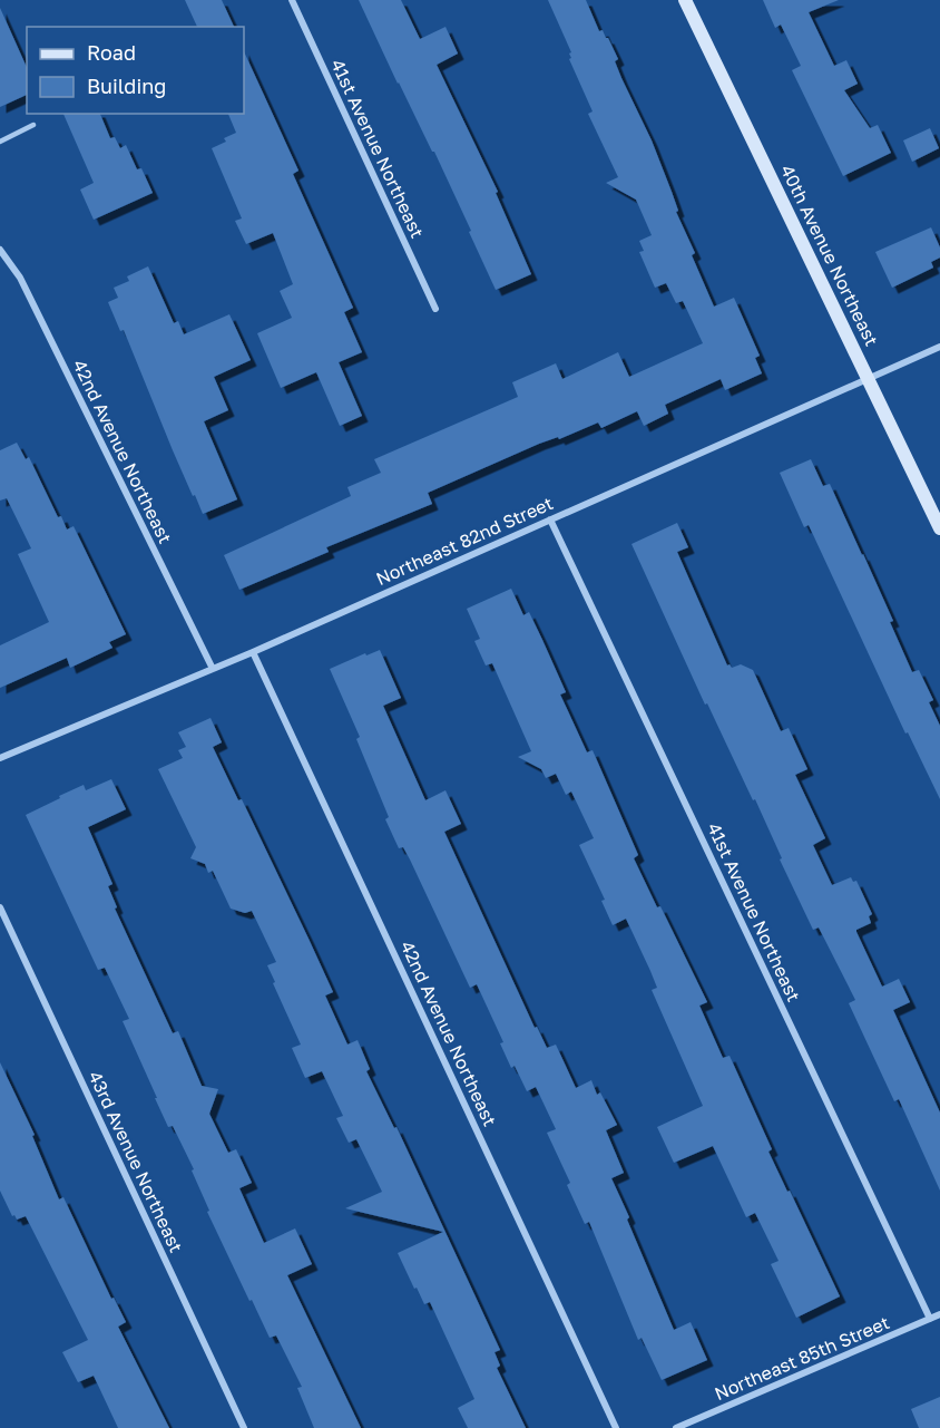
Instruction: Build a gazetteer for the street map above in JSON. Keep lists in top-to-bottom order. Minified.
{"streets":{"street":["41st Avenue Northeast","40th Avenue Northeast","42nd Avenue Northeast","Northeast 82nd Street","43rd Avenue Northeast","Northeast 85th Street"]},"crossings":[["41st Avenue Northeast","Northeast 82nd Street"],["41st Avenue Northeast","Northeast 85th Street"],["40th Avenue Northeast","Northeast 82nd Street"],["42nd Avenue Northeast","Northeast 82nd Street"]],"legend":["Road","Building"]}
